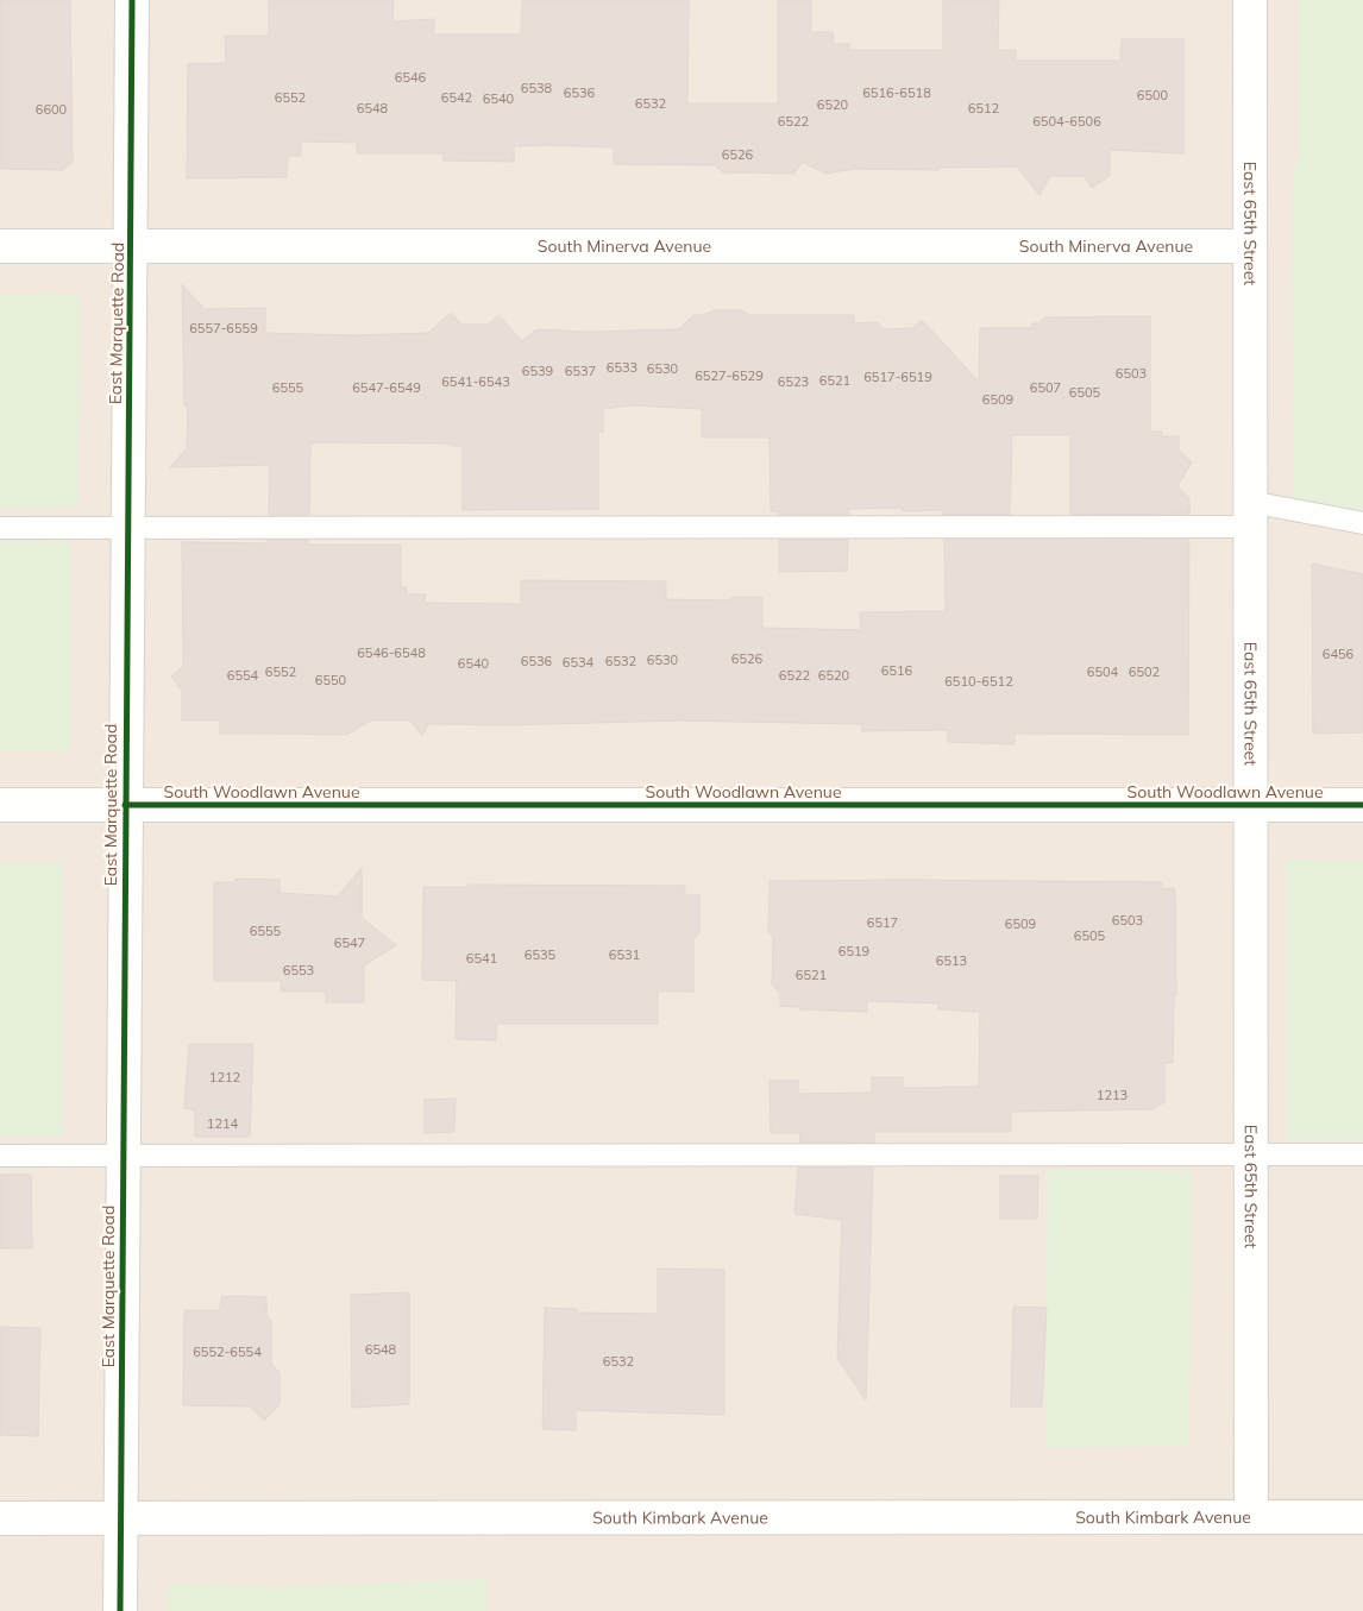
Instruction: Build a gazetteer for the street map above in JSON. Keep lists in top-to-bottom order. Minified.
{"streets":{"street":["East 65th Street","South Minerva Avenue","East Marquette Road","South Woodlawn Avenue","South Kimbark Avenue"]},"crossings":[["East 65th Street","South Minerva Avenue"],["East 65th Street","South Woodlawn Avenue"],["East 65th Street","South Kimbark Avenue"],["South Minerva Avenue","East Marquette Road"],["East Marquette Road","South Woodlawn Avenue"],["East Marquette Road","South Kimbark Avenue"]],"house_numbers":["6546","6538","6536","6516-6518","6500","6552","6542","6540","6532","6520","6548","6512","6600","6522","6504-6506","6526","6557-6559","6533","6530","6539","6537","6503","6527-6529","6517-6519","6521","6541-6543","6523","6555","6547-6549","6507","6505","6509","6546-6548","6456","6526","6530","6536","6532","6534","6540","6516","6552","6504","6502","6554","6522","6520","6550","6510-6512","6503","6517","6509","6555","6505","6547","6519","6535","6531","6541","6513","6553","6521","1212","1213","1214","6548","6552-6554","6532"]}
